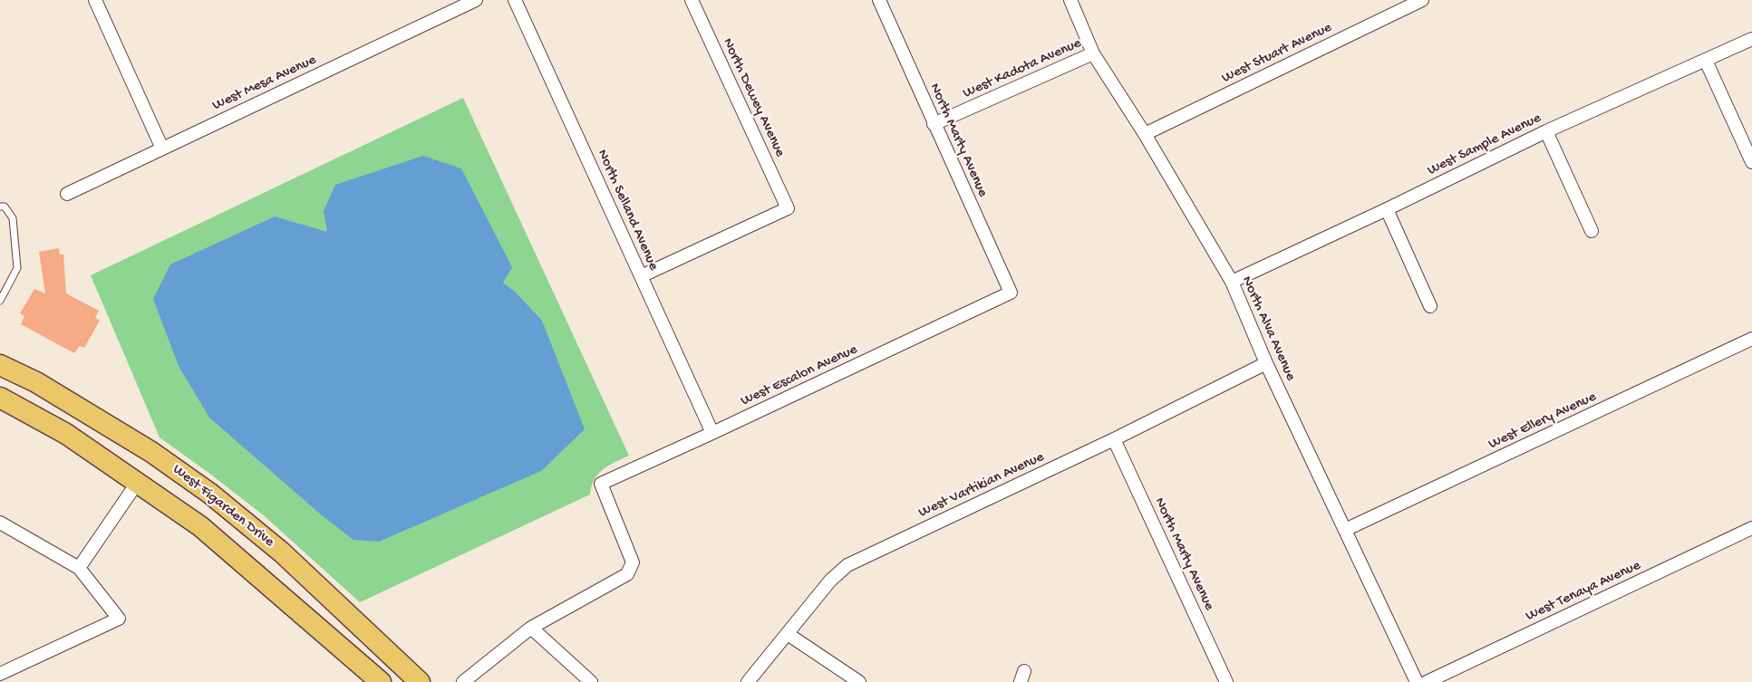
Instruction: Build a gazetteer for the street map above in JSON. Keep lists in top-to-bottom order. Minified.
{"streets":{"main road":["West Figarden Drive"],"street":["West Stuart Avenue","West Kadota Avenue","West Mesa Avenue","North Dewey Avenue","North Marty Avenue","West Sample Avenue","North Selland Avenue","North Alva Avenue","West Escalon Avenue","West Ellery Avenue","West Vartikian Avenue","West Tenaya Avenue"]},"crossings":[["West Stuart Avenue","North Alva Avenue"],["West Kadota Avenue","North Marty Avenue"],["West Kadota Avenue","North Alva Avenue"],["North Dewey Avenue","North Selland Avenue"],["North Marty Avenue","West Escalon Avenue"],["North Marty Avenue","West Vartikian Avenue"],["West Sample Avenue","North Alva Avenue"],["North Selland Avenue","West Escalon Avenue"],["North Alva Avenue","West Ellery Avenue"],["North Alva Avenue","West Vartikian Avenue"]]}
